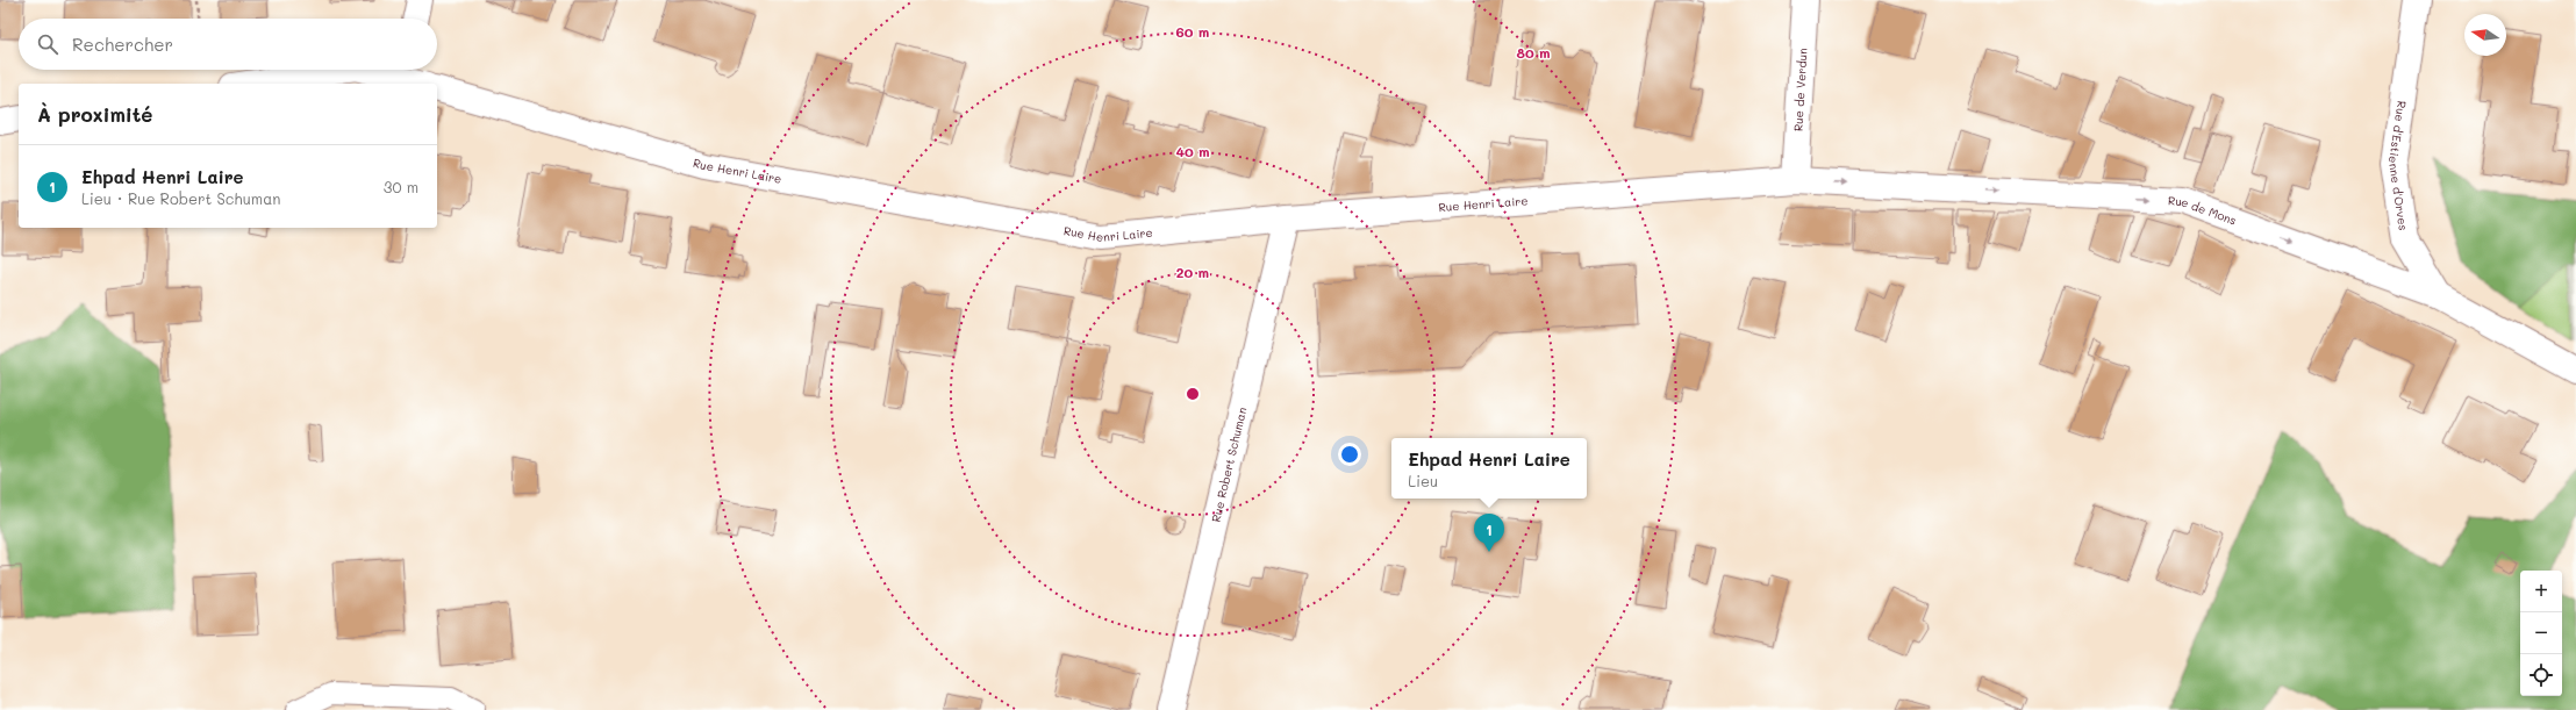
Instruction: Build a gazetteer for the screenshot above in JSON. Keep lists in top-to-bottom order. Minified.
{"streets":{"street":["Rue de Verdun","Rue d'Estienne d'Orves","Rue Henri Laire","Rue de Mons","Rue Robert Schuman"]},"crossings":[["Rue de Verdun","Rue Henri Laire"],["Rue de Verdun","Rue de Mons"],["Rue d'Estienne d'Orves","Rue de Mons"],["Rue Henri Laire","Rue de Mons"],["Rue Henri Laire","Rue Robert Schuman"]],"one_way":["Rue de Mons"],"north":"left","page":{"search":"Rechercher","heading":"À proximité","list":[{"mark":"1","name":"Ehpad Henri Laire","note":"Lieu · Rue Robert Schuman","value":"30 m"}],"popup":["Ehpad Henri Laire","Lieu"],"pins":"1","map_buttons":["+","−"]},"rings":["60 m","80 m","40 m","20 m"]}
